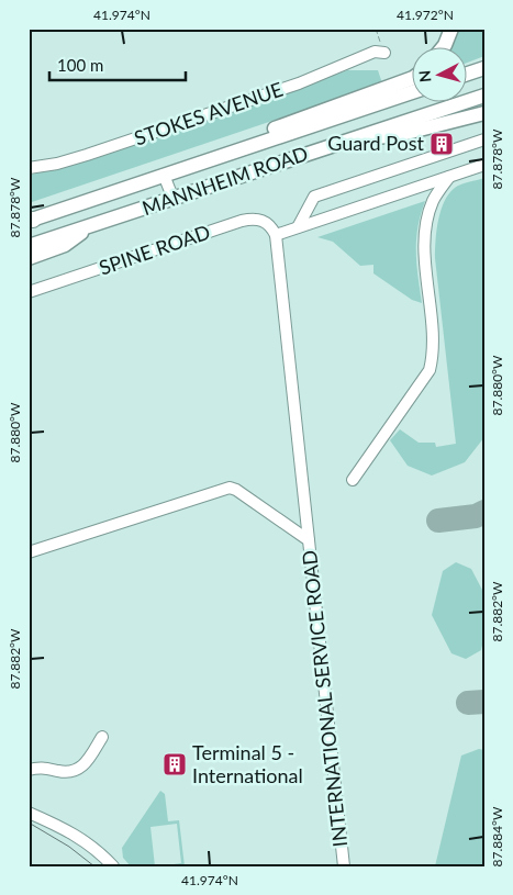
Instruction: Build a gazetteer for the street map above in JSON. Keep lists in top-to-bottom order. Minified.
{"streets":{"main road":["MANNHEIM ROAD"],"street":["STOKES AVENUE","SPINE ROAD","INTERNATIONAL SERVICE ROAD"]},"places":{"building":["Guard Post","Terminal 5 - International"]},"scale_bar":"100 m","north":"left","coordinates":["41.974°N","41.972°N","87.878°W","87.880°W","87.882°W","87.884°W"]}
